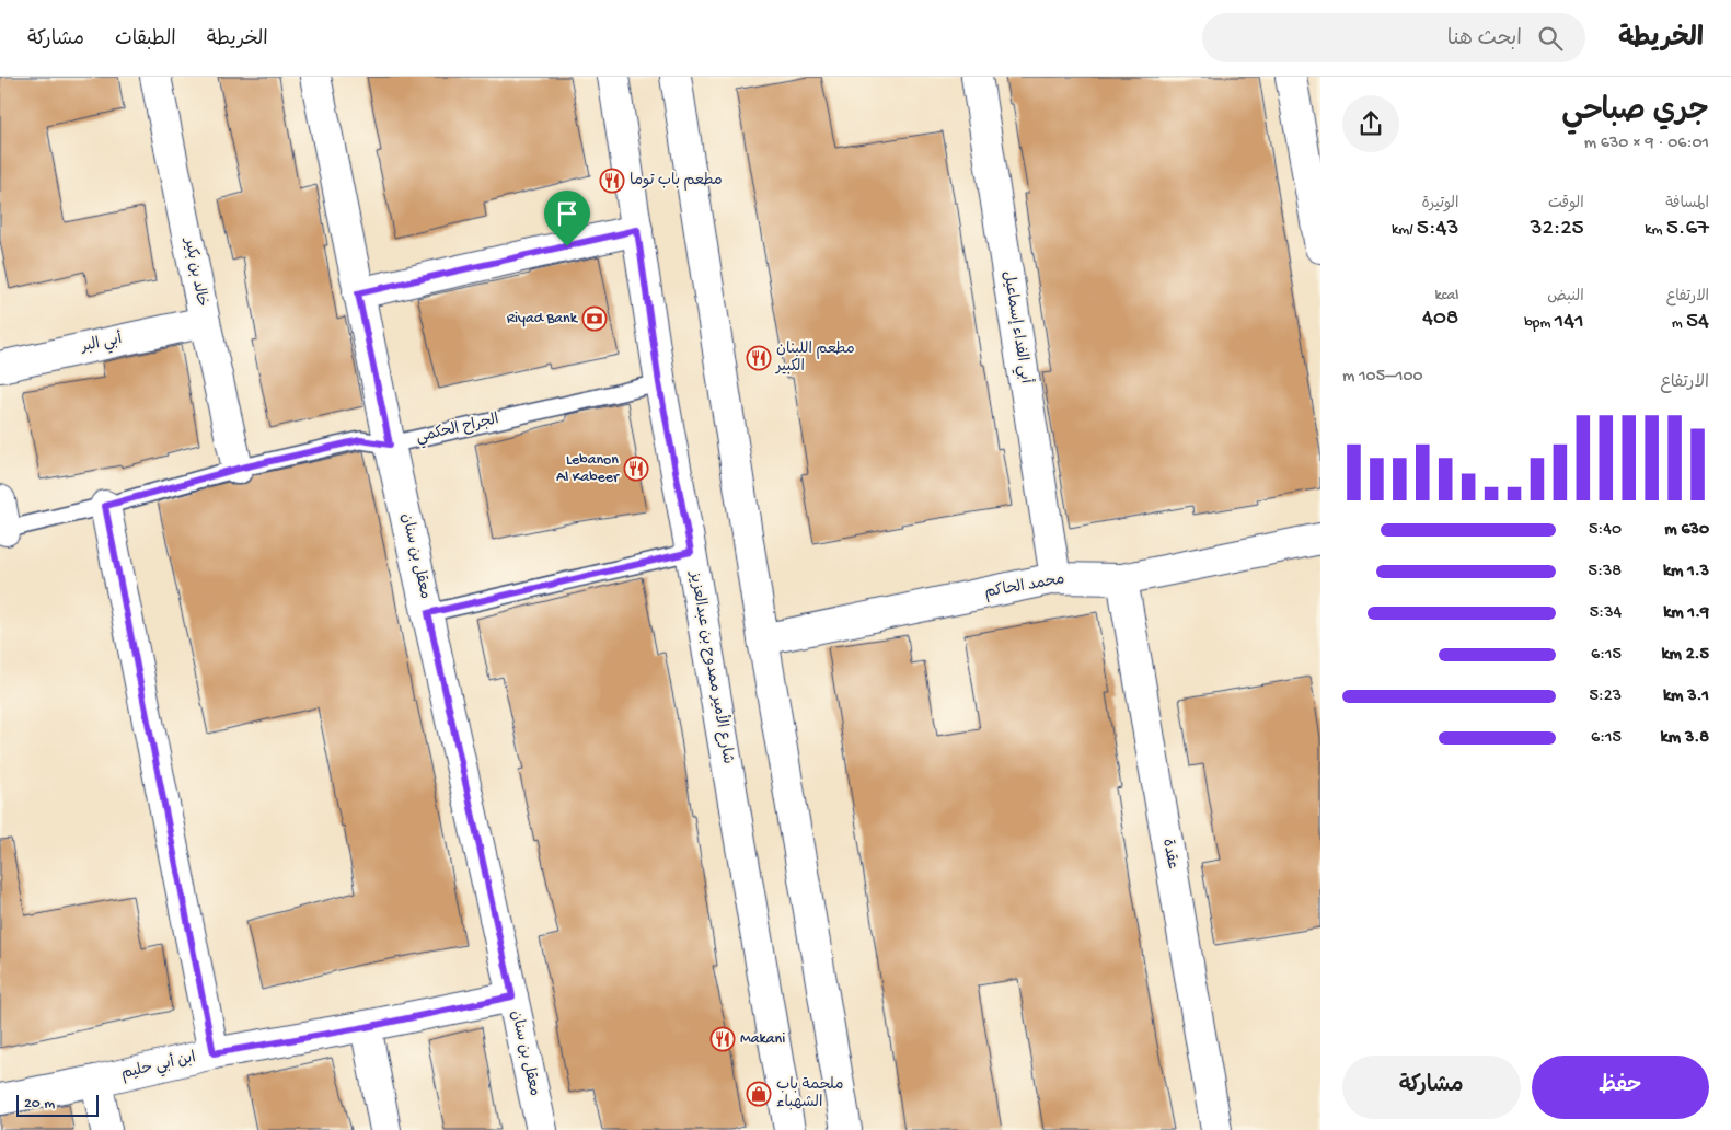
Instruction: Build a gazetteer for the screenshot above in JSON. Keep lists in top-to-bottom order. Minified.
{"streets":{"street":["خالد بن بكير","أبي الفداء إسماعيل","أبي البر","معقل بن سنان","محمد الحاكم","شارع الأمير ممدوح بن عبدالعزيز","عقدة","ابن أبي حليم"],"lane":["الجراح الحكمي"]},"crossings":[["خالد بن بكير","أبي البر"],["خالد بن بكير","الجراح الحكمي"],["أبي الفداء إسماعيل","محمد الحاكم"],["الجراح الحكمي","معقل بن سنان"],["الجراح الحكمي","شارع الأمير ممدوح بن عبدالعزيز"],["معقل بن سنان","ابن أبي حليم"],["محمد الحاكم","عقدة"]],"places":{"restaurant":["مطعم باب توما","مطعم اللبنان الكبير","Lebanon Al Kabeer","Makani"],"bank":["Riyad Bank"],"shop":["ملحمة باب الشهباء"]},"scale_bar":"20 m","page":{"header":"الخريطة","search":"ابحث هنا","nav":["الخريطة","الطبقات","مشاركة"],"heading":["جري صباحي","06:01 · 9 × 630 m"],"stats":[["المسافة","5.67 km"],["الوقت","32:25"],["الوتيرة","5:43 /km"],["الارتفاع","54 m"],["النبض","141 bpm"],["kcal","408"]],"chart":["الارتفاع","100–105 m"],"list":[{"name":"630 m","note":"5:40"},{"name":"1.3 km","note":"5:38"},{"name":"1.9 km","note":"5:34"},{"name":"2.5 km","note":"6:15"},{"name":"3.1 km","note":"5:23"},{"name":"3.8 km","note":"6:15"}],"buttons":["حفظ","مشاركة"],"scale":"20 m"}}
